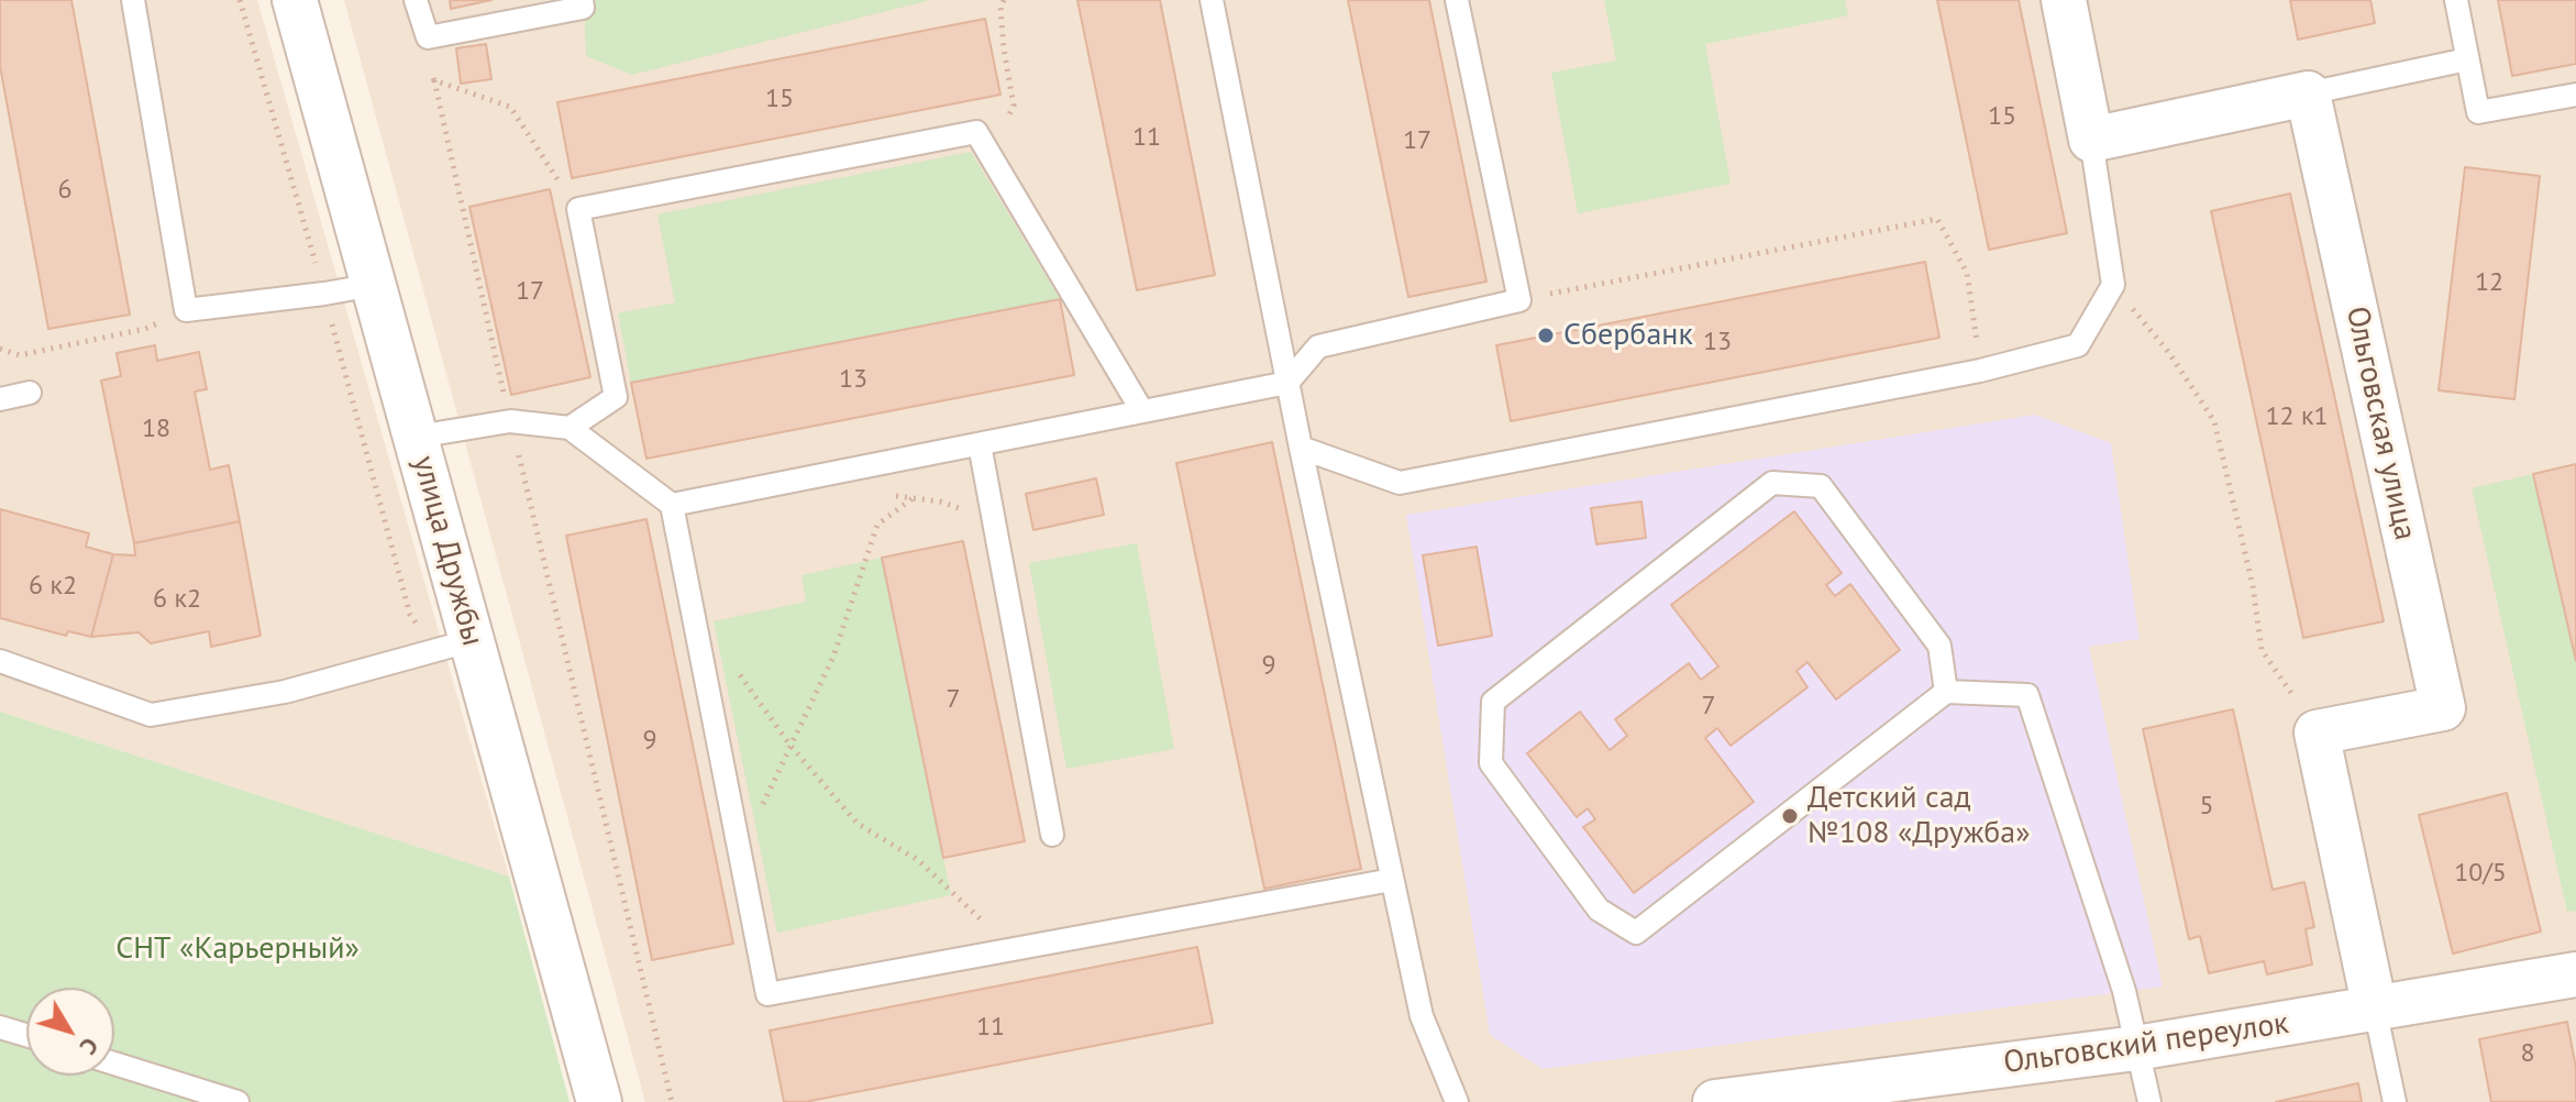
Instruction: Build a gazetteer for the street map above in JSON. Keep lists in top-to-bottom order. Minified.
{"streets":{"street":["Ольговская улица","улица Дружбы","Ольговский переулок"]},"parks":["СНТ «Карьерный»"],"places":["Сбербанк","Детский сад №108 «Дружба»"],"house_numbers":["15","15","11","17","6","12","17","13","13","12 к1","18","6 к2","6 к2","9","7","7","9","5","10/5","11","8"],"north":"bottom right"}
